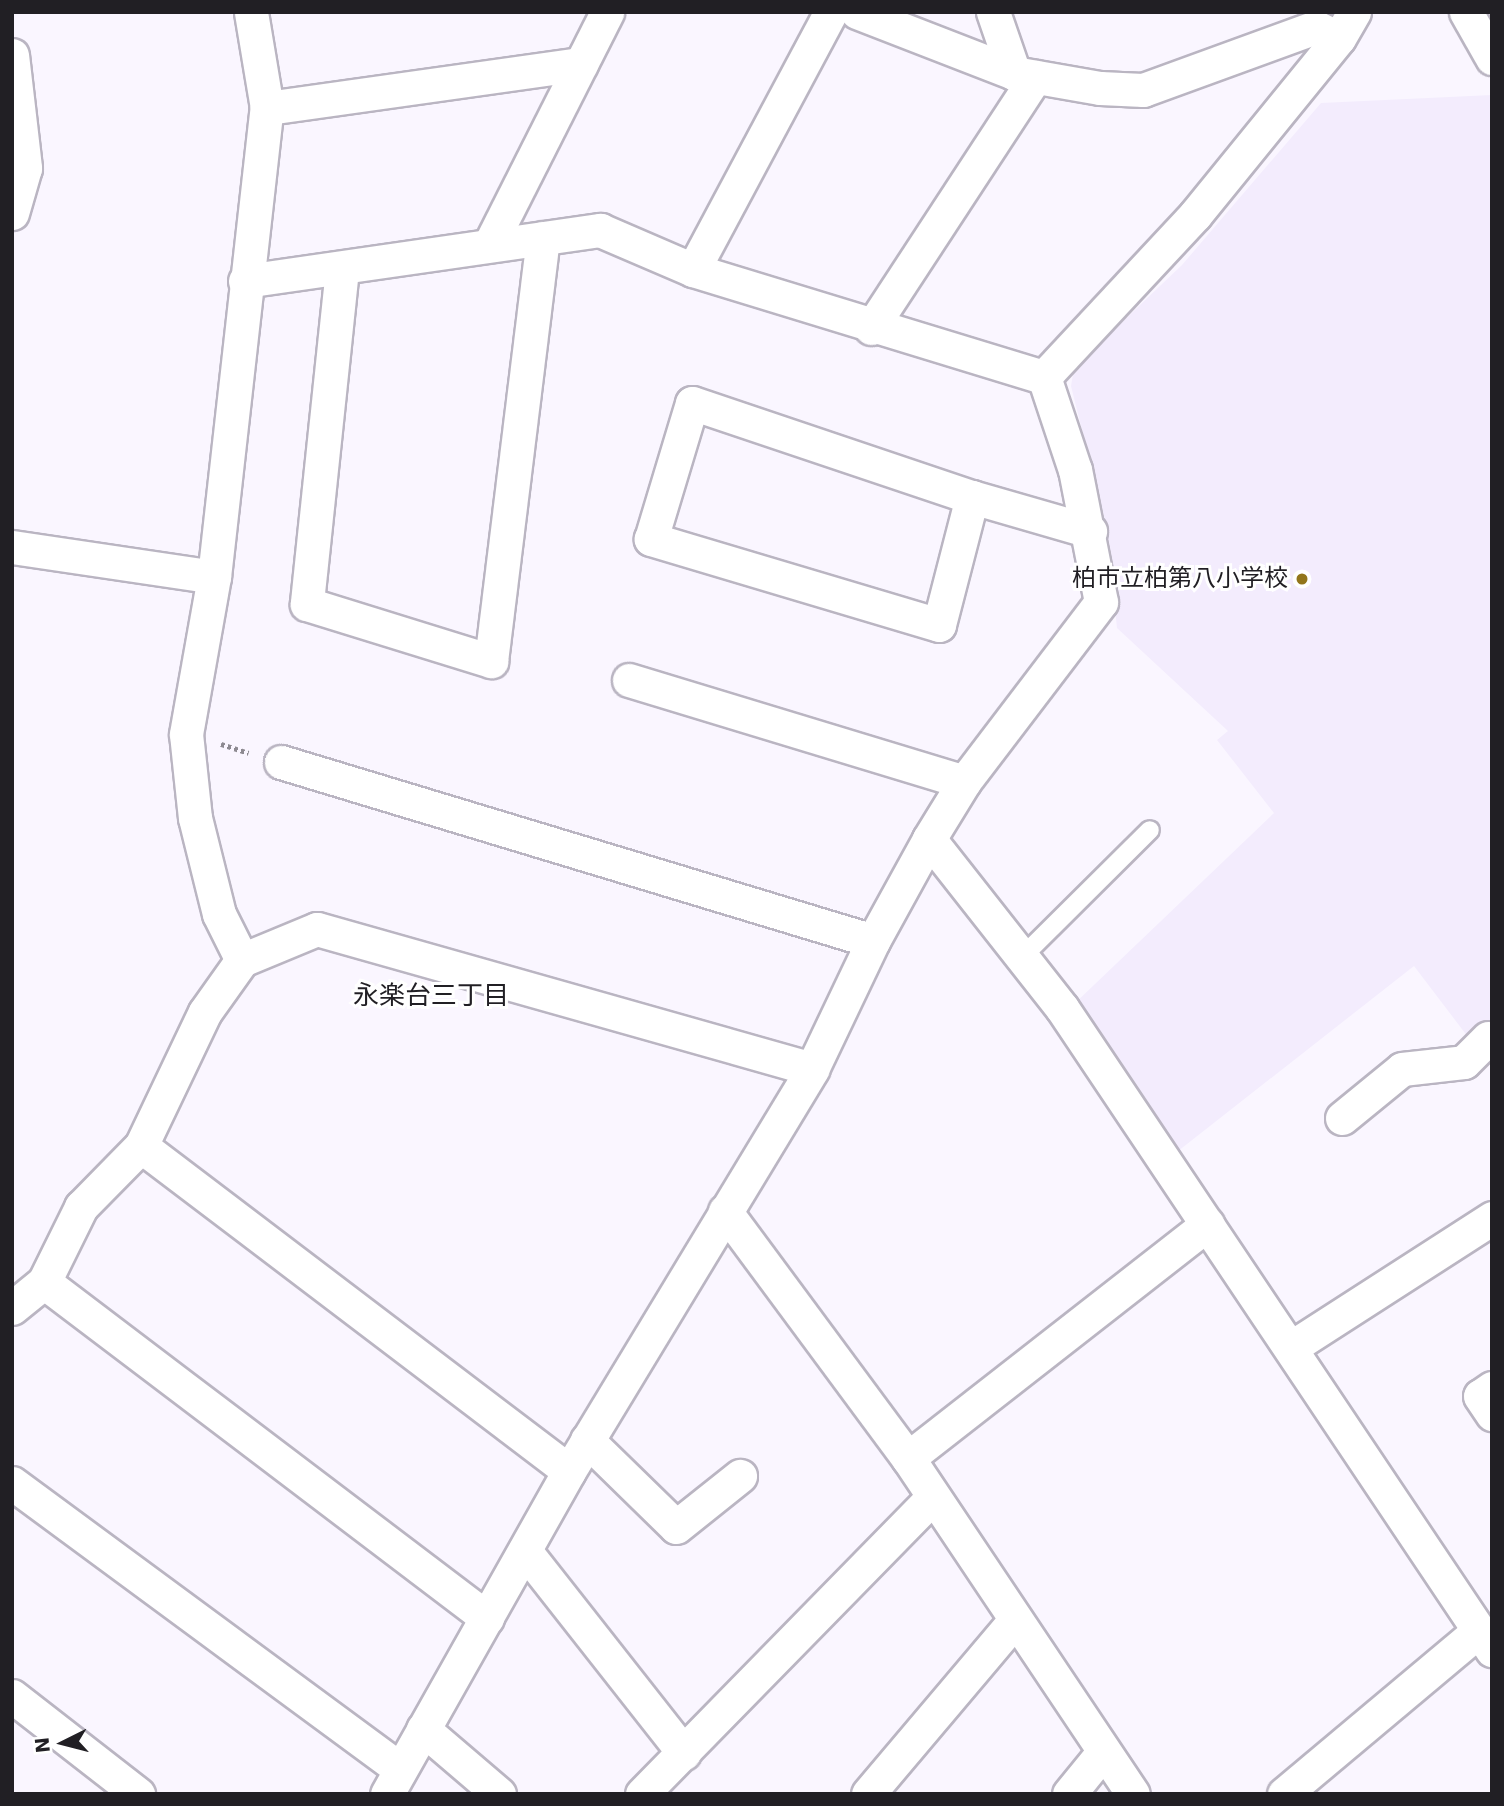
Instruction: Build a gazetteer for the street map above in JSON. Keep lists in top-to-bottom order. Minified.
{"districts":["永楽台三丁目"],"places":["柏市立柏第八小学校"],"north":"left"}
